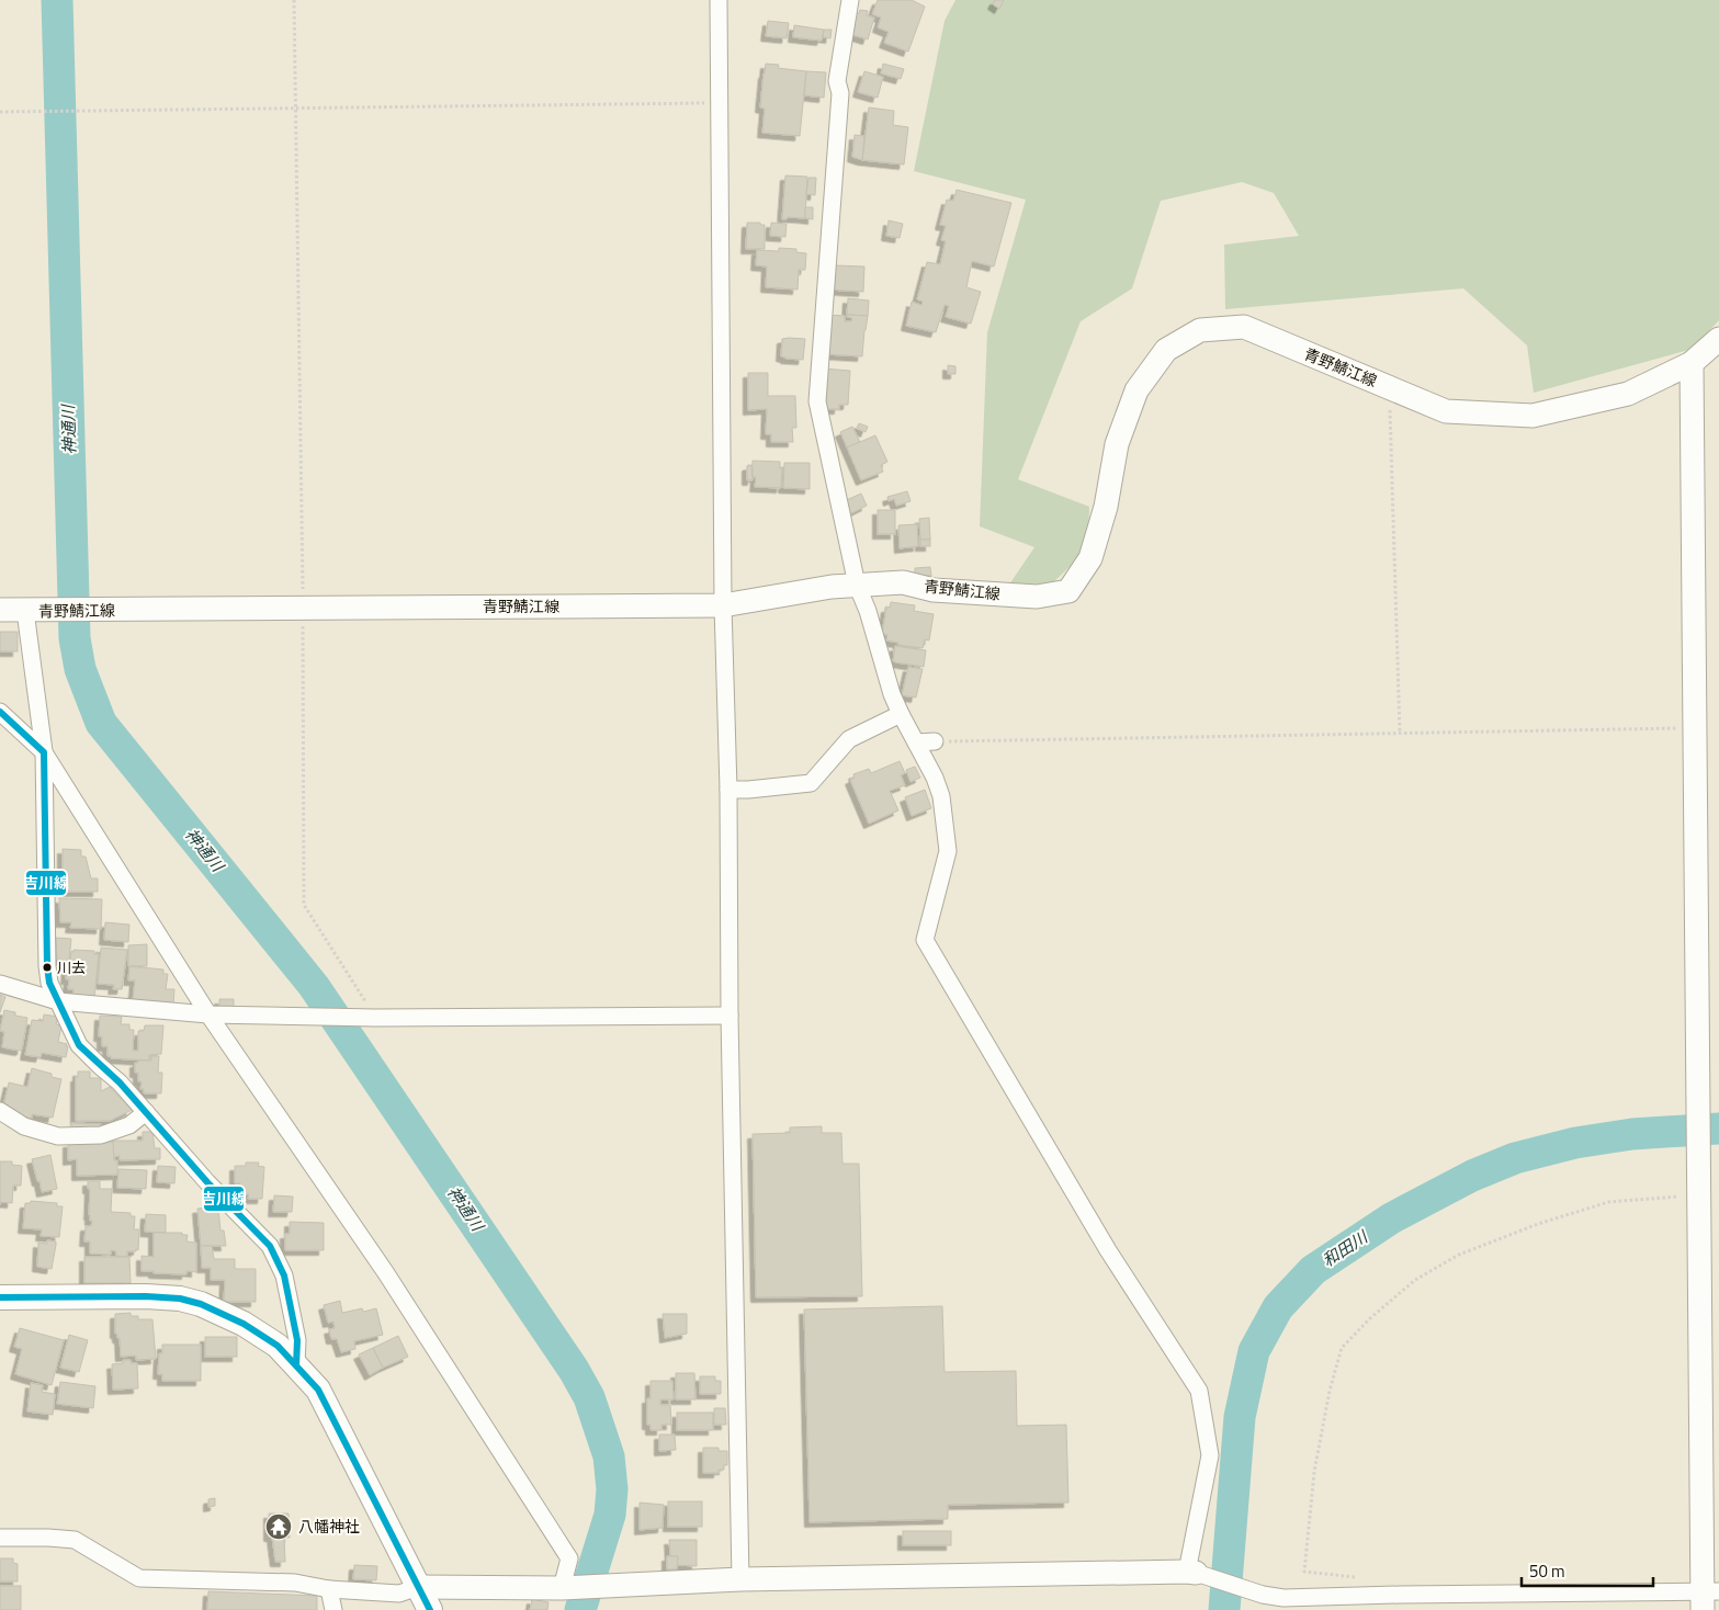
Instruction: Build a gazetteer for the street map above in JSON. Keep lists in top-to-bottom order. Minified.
{"streets":{"street":["青野鯖江線"]},"water":["神通川","和田川"],"places":{"other":["川去"],"temple":["八幡神社"]},"lines":["transit line 吉川線"],"scale_bar":"50 m"}
